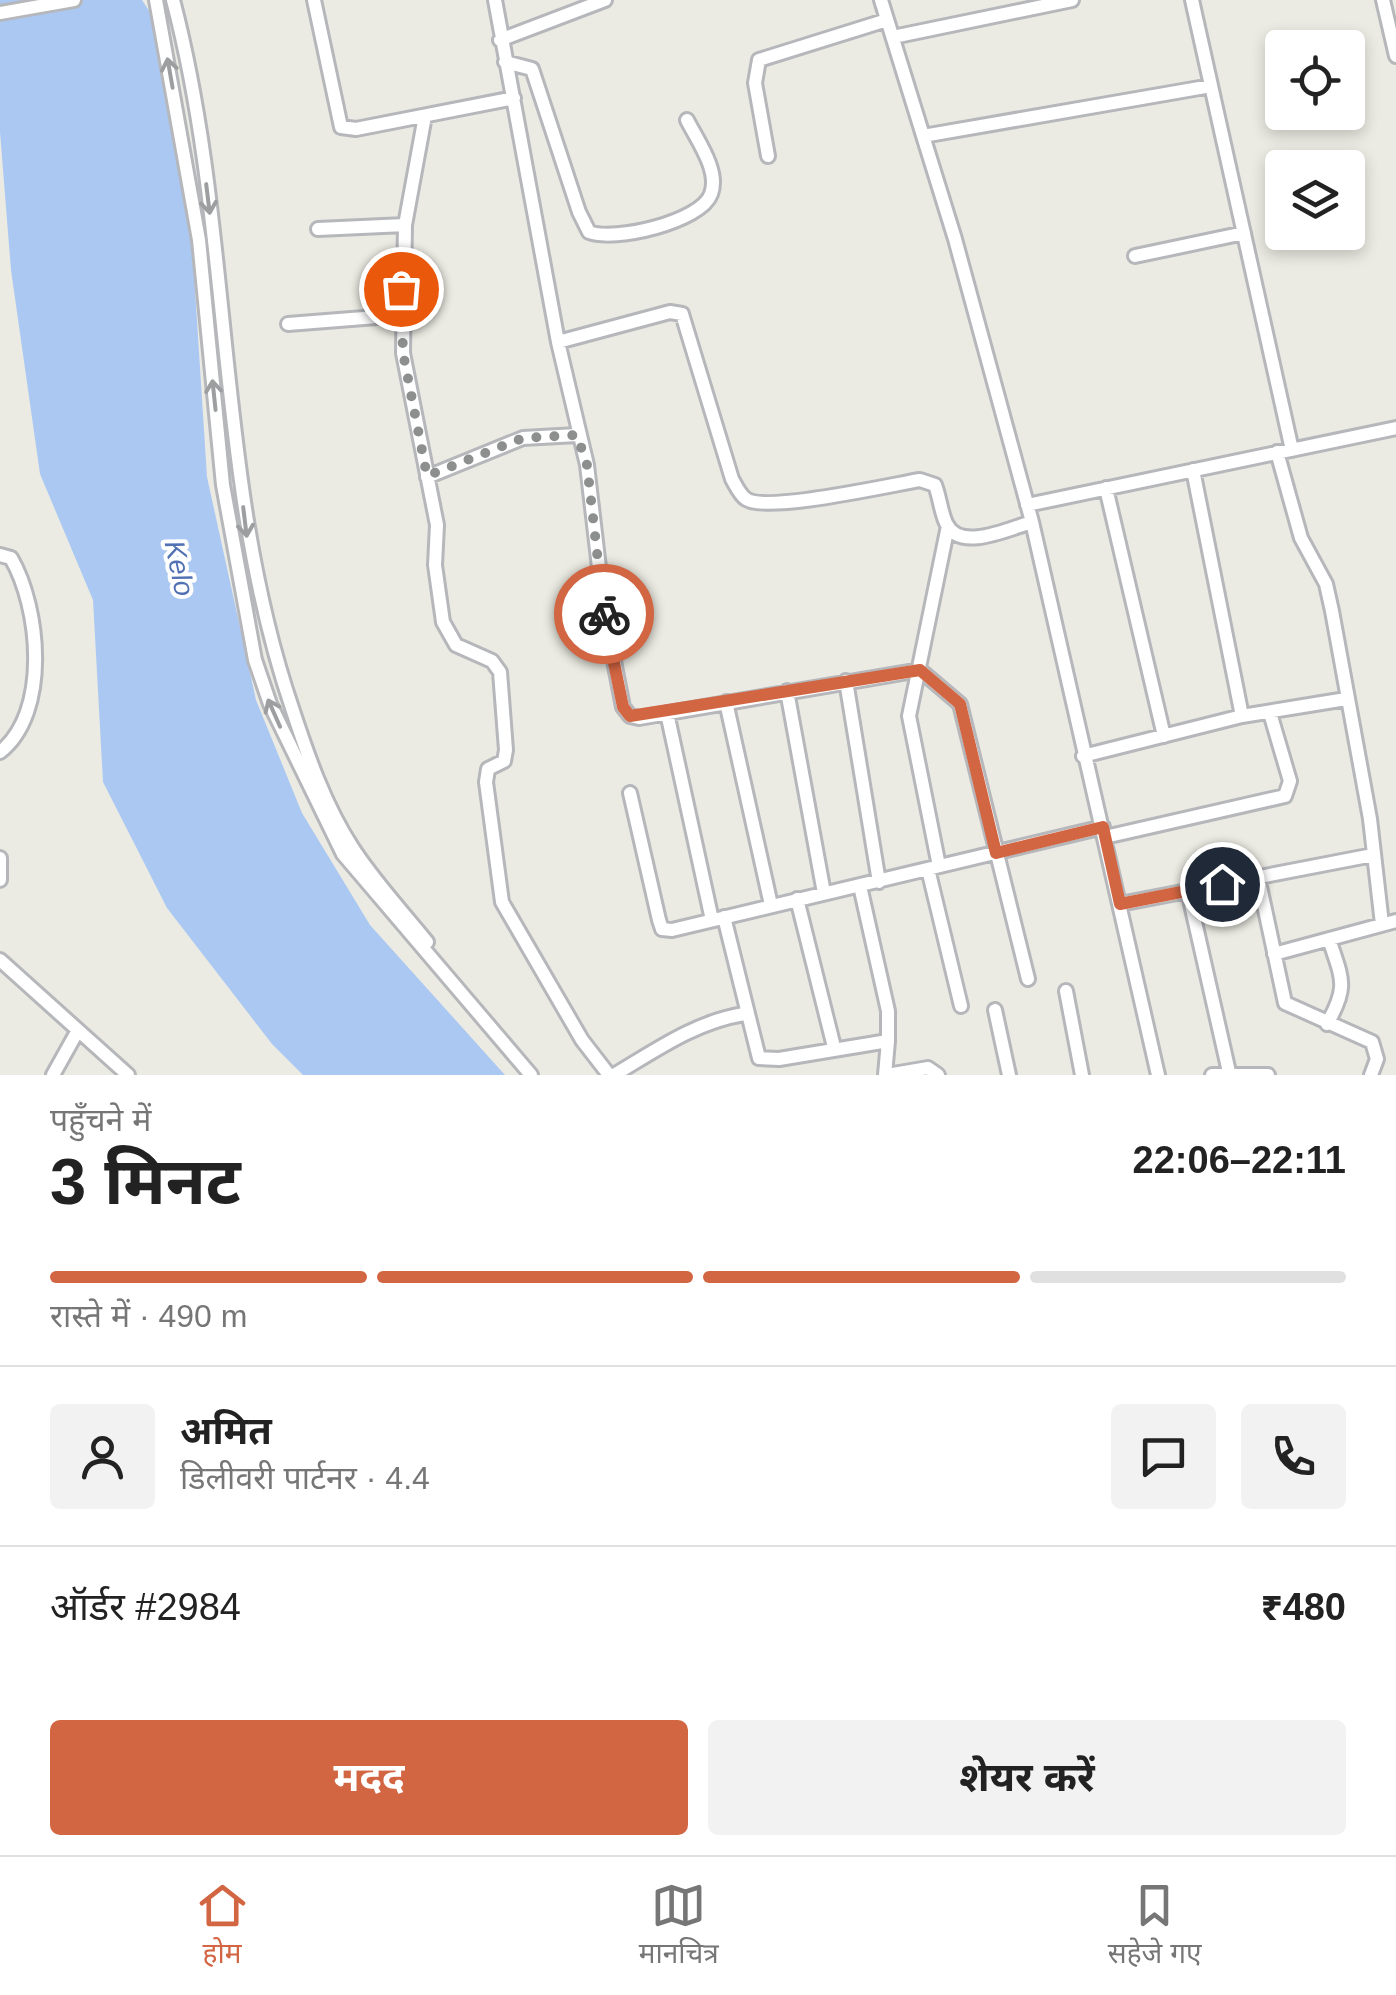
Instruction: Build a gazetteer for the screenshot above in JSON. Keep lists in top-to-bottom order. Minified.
{"water":["Kelo"],"page":{"heading":["3 मिनट","पहुँचने में","22:06–22:11"],"panel":["अमित","डिलीवरी पार्टनर · 4.4","ऑर्डर #2984","₹480"],"bar":"रास्ते में · 490 m","buttons":["मदद","शेयर करें"],"tabs":["होम","मानचित्र","सहेजे गए"]}}
